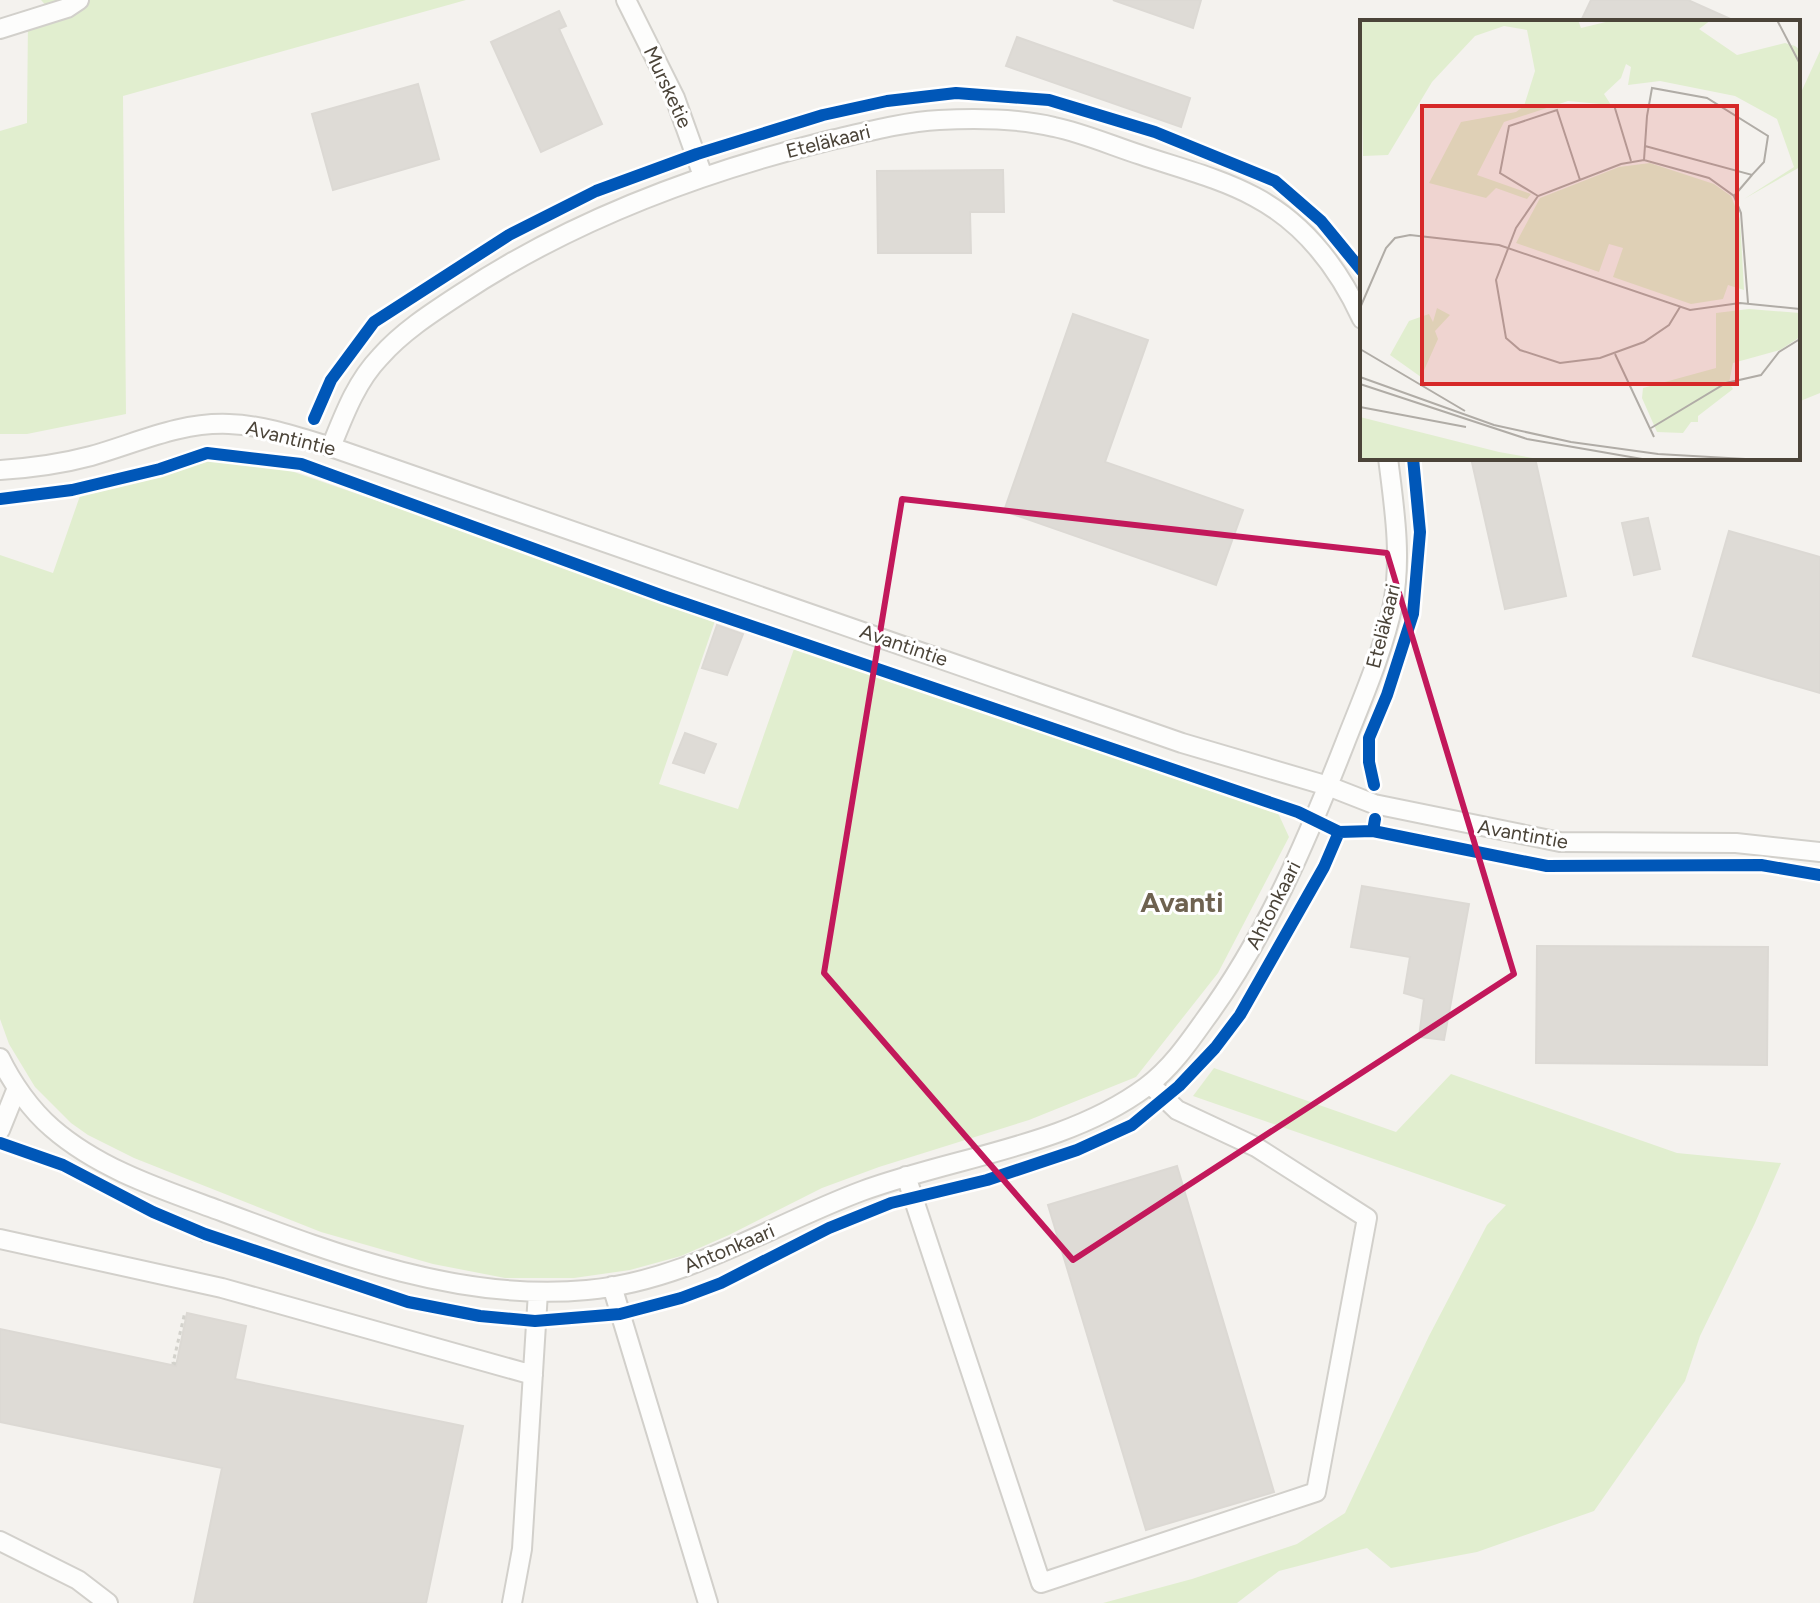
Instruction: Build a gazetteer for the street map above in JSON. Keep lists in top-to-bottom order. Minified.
{"streets":{"street":["Mursketie","Eteläkaari","Avantintie","Ahtonkaari"]},"crossings":[["Mursketie","Eteläkaari"],["Eteläkaari","Avantintie"],["Eteläkaari","Ahtonkaari"],["Avantintie","Ahtonkaari"]],"districts":["Avanti"]}
